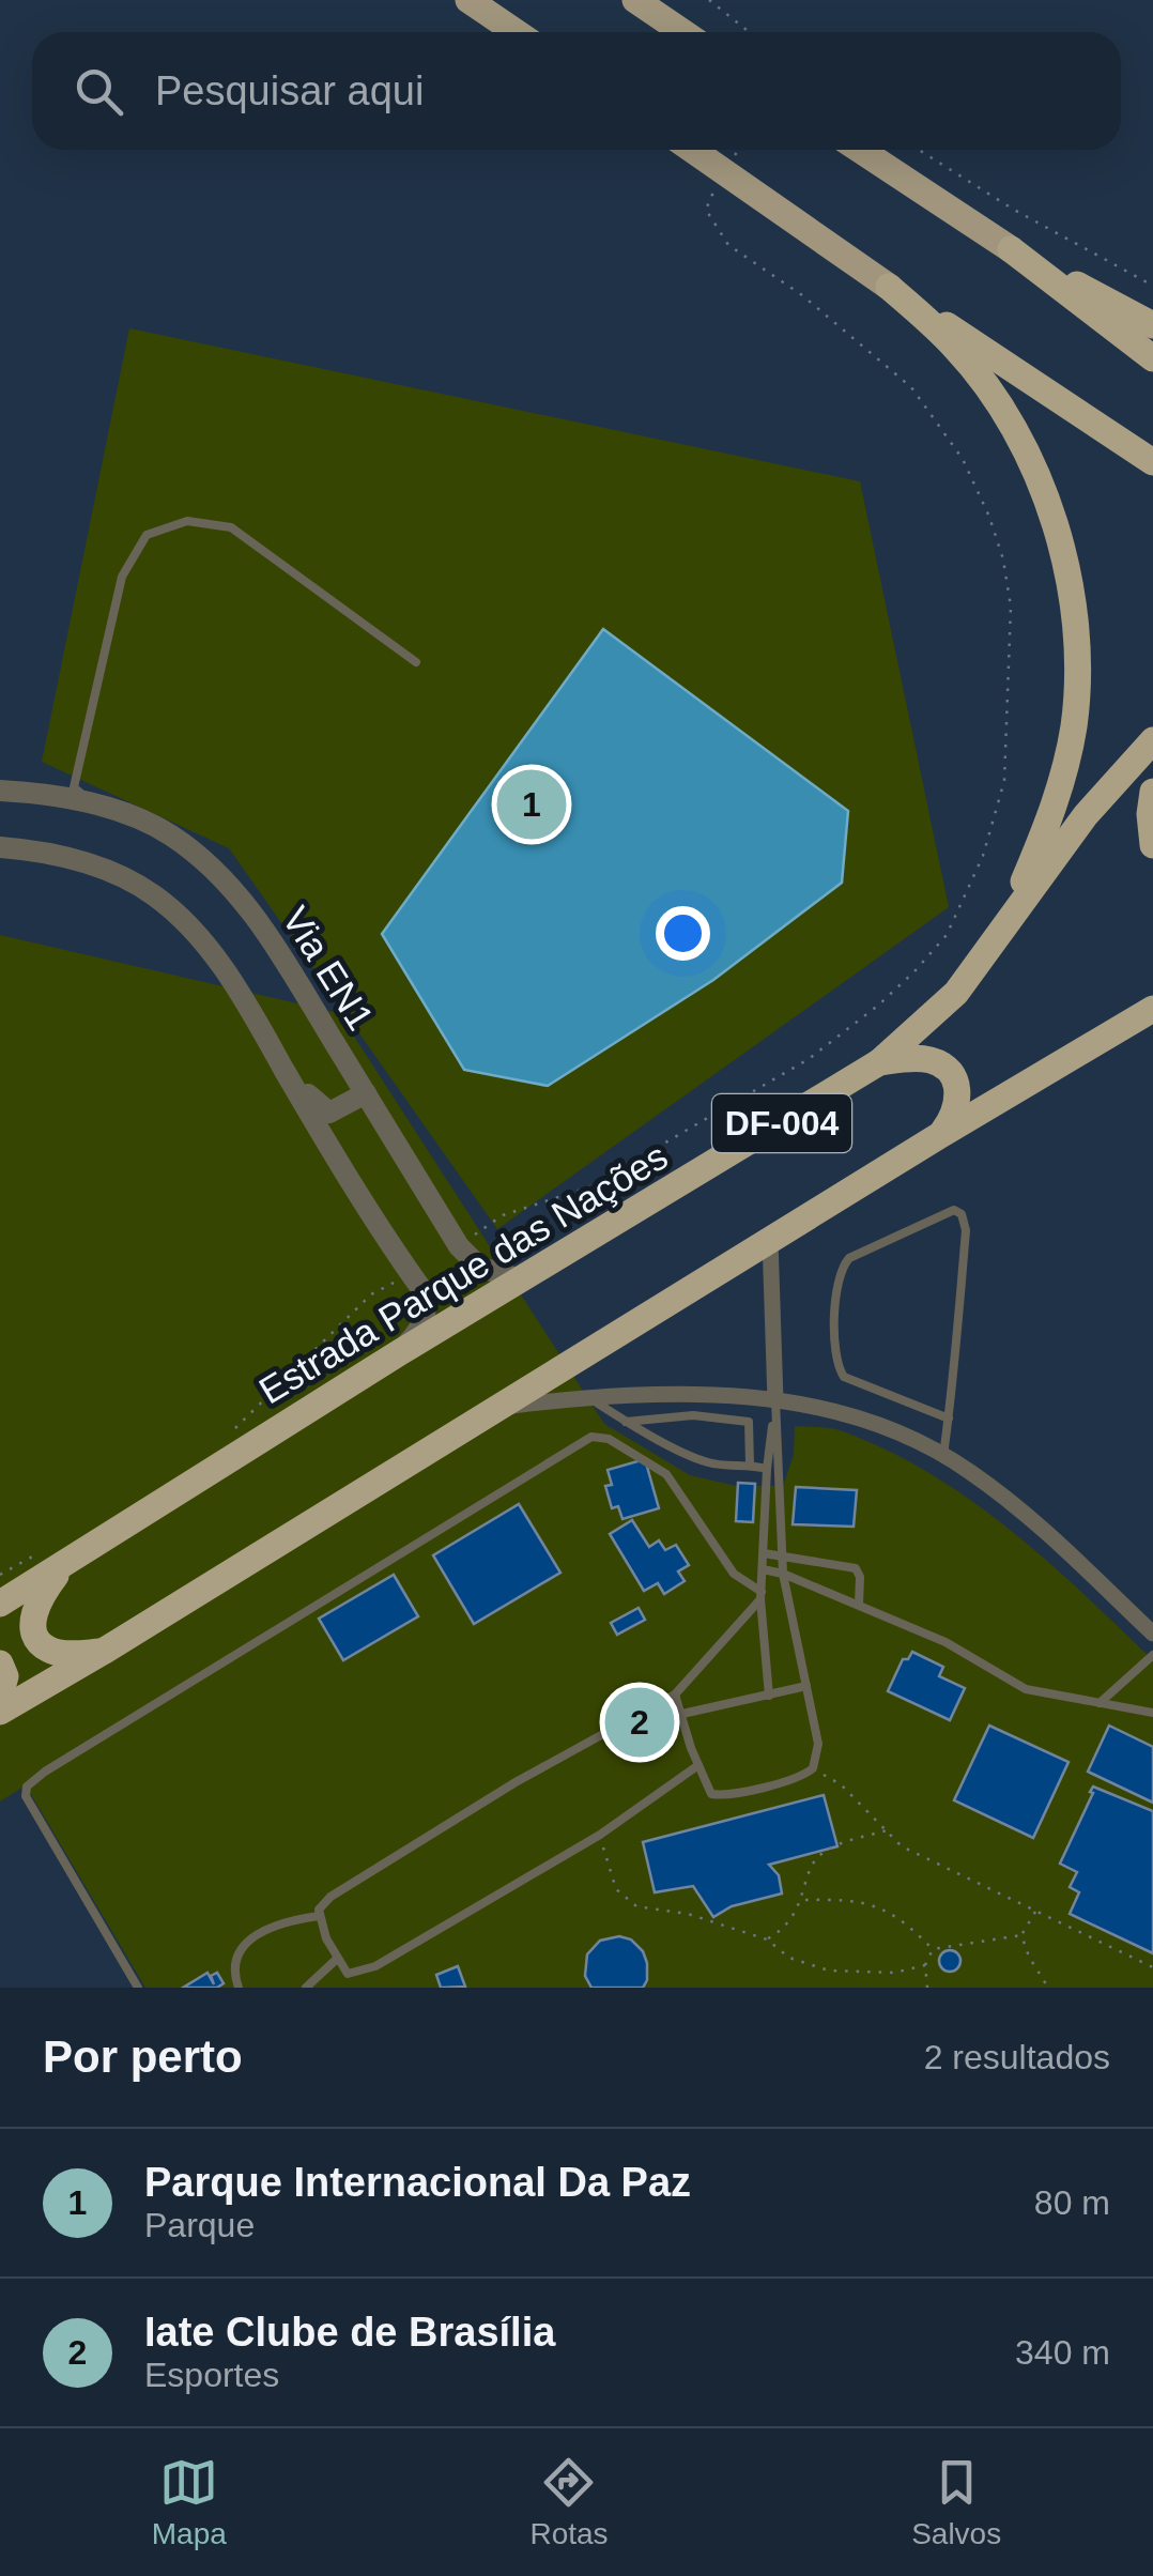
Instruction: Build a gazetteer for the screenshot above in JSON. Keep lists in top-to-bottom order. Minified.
{"streets":{"highway":["DF-004","Estrada Parque das Nações"],"street":["Via EN1"]},"crossings":[["Via EN1","Estrada Parque das Nações"]],"page":{"search":"Pesquisar aqui","pins":["1","2"],"heading":["Por perto","2 resultados"],"list":[{"mark":"1","name":"Parque Internacional Da Paz","note":"Parque","value":"80 m"},{"mark":"2","name":"Iate Clube de Brasília","note":"Esportes","value":"340 m"}],"nav":["Mapa","Rotas","Salvos"]}}
